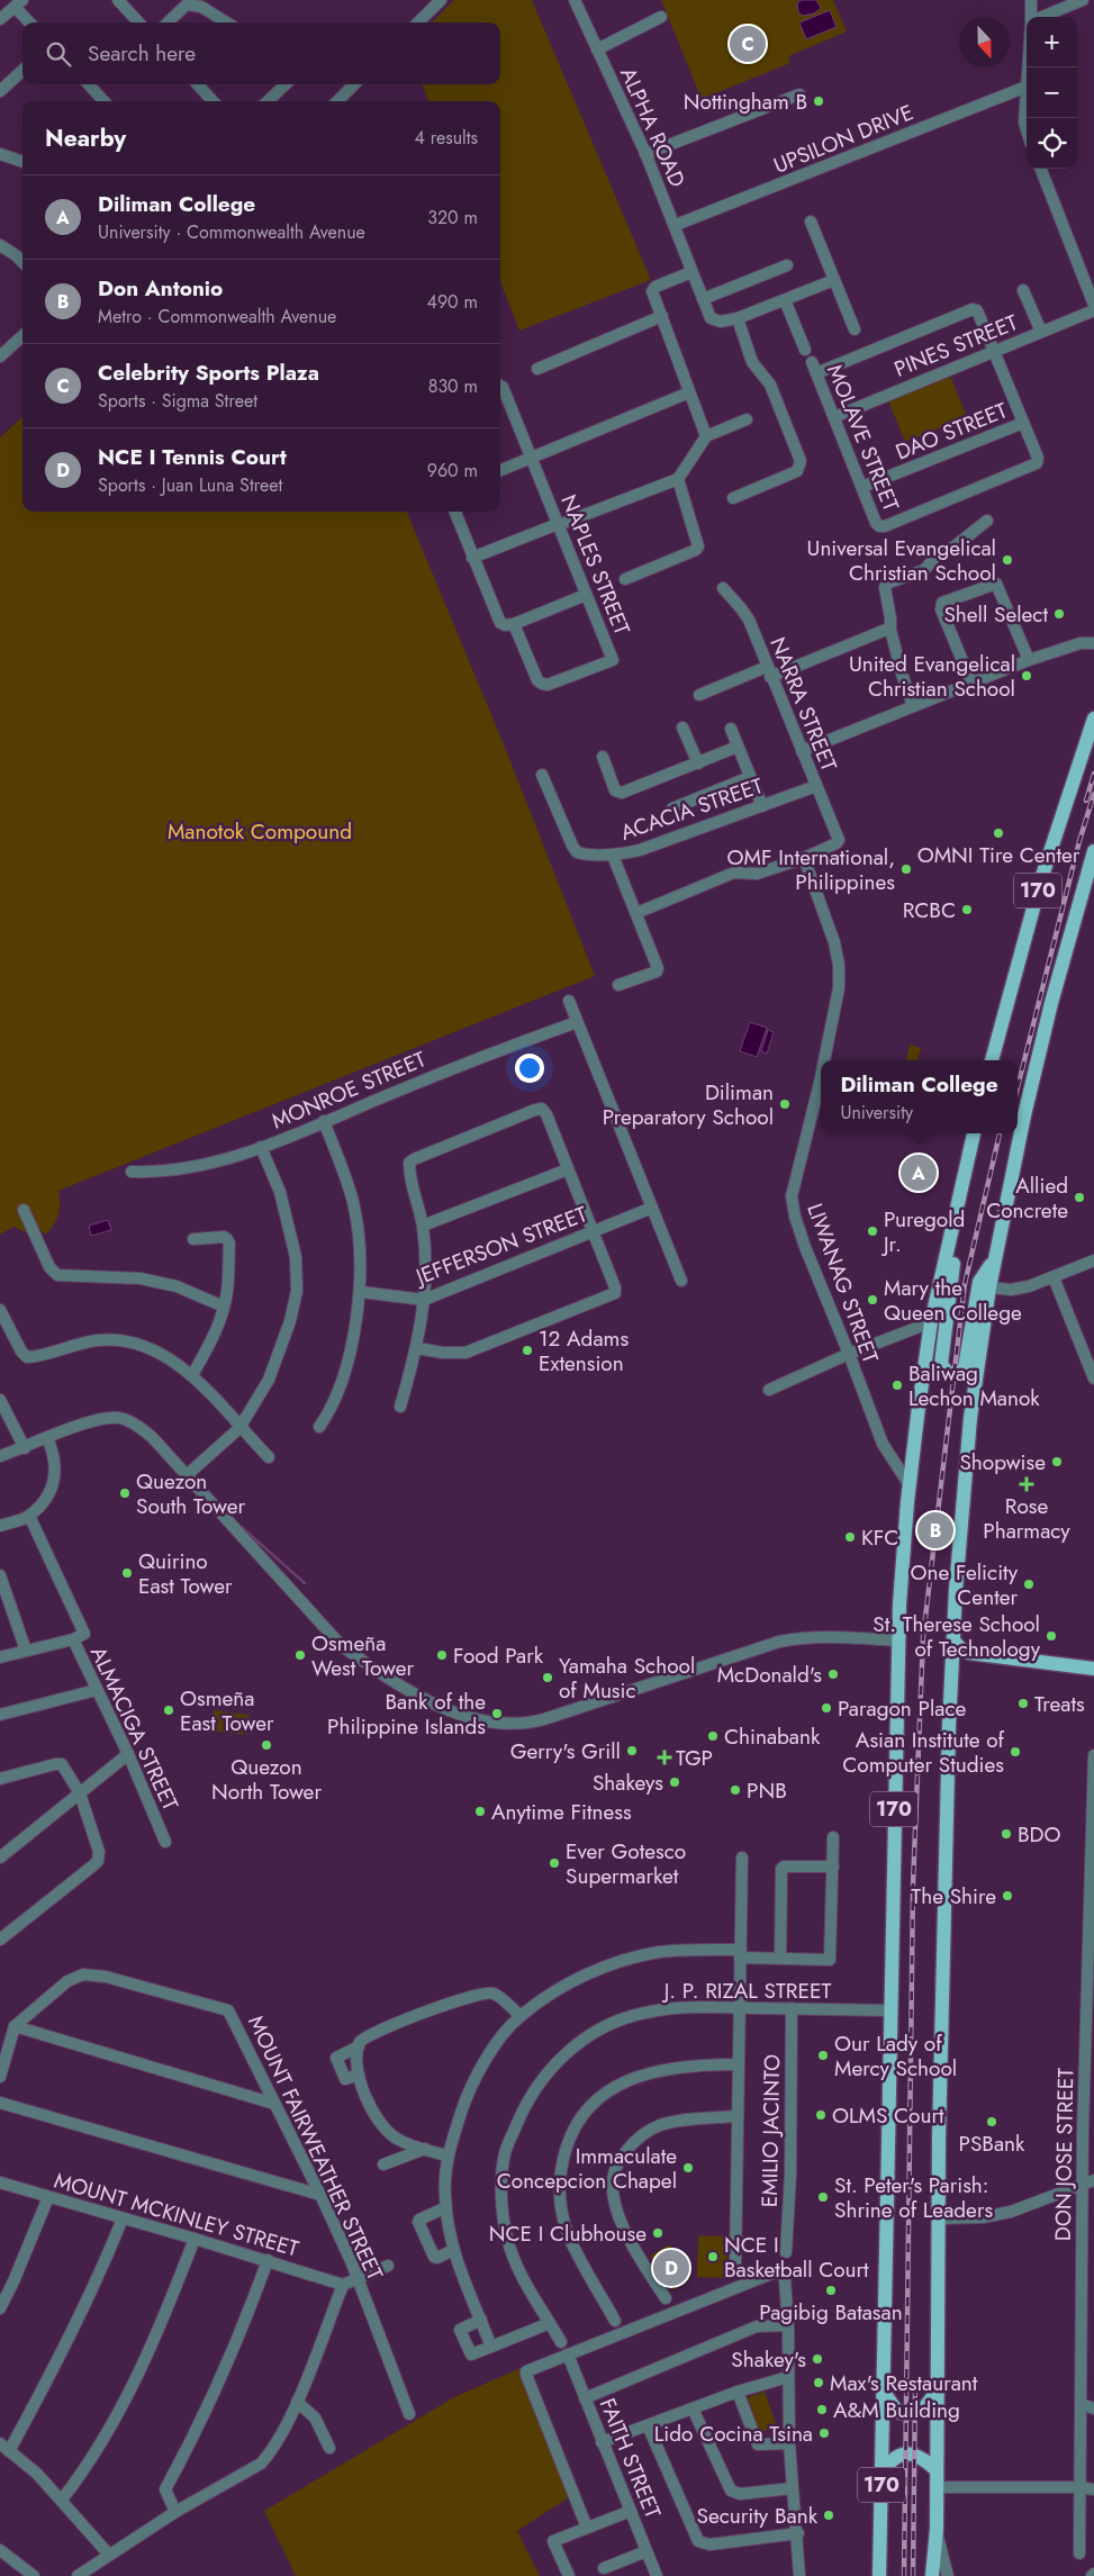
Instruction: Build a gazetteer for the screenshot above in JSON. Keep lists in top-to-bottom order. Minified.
{"streets":{"main road":["170"],"street":["ALPHA ROAD","UPSILON DRIVE","PINES STREET","DAO STREET","MOLAVE STREET","NAPLES STREET","NARRA STREET","ACACIA STREET","MONROE STREET","JEFFERSON STREET","LIWANAG STREET","ALMACIGA STREET","J. P. RIZAL STREET","EMILIO JACINTO","MOUNT FAIRWEATHER STREET","DON JOSE STREET","MOUNT MCKINLEY STREET","FAITH STREET"]},"crossings":[["ALPHA ROAD","UPSILON DRIVE"],["PINES STREET","MOLAVE STREET"],["DAO STREET","MOLAVE STREET"],["NARRA STREET","ACACIA STREET"],["NARRA STREET","LIWANAG STREET"],["170","LIWANAG STREET"],["170","J. P. RIZAL STREET"],["J. P. RIZAL STREET","EMILIO JACINTO"]],"parks":["Manotok Compound"],"places":{"other":["Nottingham B","Universal Evangelical Christian School","Shell Select","United Evangelical Christian School","OMNI Tire Center","OMF International, Philippines","RCBC","Diliman Preparatory School","Allied Concrete","Puregold Jr.","Mary the Queen College","12 Adams Extension","Baliwag Lechon Manok","Shopwise","Quezon South Tower","KFC","Quirino East Tower","One Felicity Center","St. Therese School of Technology","Osmeña West Tower","Food Park","McDonald's","Yamaha School of Music","Treats","Paragon Place","Osmeña East Tower","Bank of the Philippine Islands","Chinabank","Quezon North Tower","Gerry's Grill","Asian Institute of Computer Studies","Shakeys","PNB","Anytime Fitness","BDO","Ever Gotesco Supermarket","The Shire","Our Lady of Mercy School","OLMS Court","PSBank","Immaculate Concepcion Chapel","St. Peter's Parish: Shrine of Leaders","NCE I Clubhouse","NCE I Basketball Court","Pagibig Batasan","Shakey's","Max's Restaurant","A&M Building","Lido Cocina Tsina","Security Bank"],"health":["Rose Pharmacy","TGP"]},"north":"bottom","page":{"map_buttons":["+","−"],"search":"Search here","pins":["C","A","B","D"],"heading":["Nearby","4 results"],"list":[{"mark":"A","name":"Diliman College","note":"University · Commonwealth Avenue","value":"320 m"},{"mark":"B","name":"Don Antonio","note":"Metro · Commonwealth Avenue","value":"490 m"},{"mark":"C","name":"Celebrity Sports Plaza","note":"Sports · Sigma Street","value":"830 m"},{"mark":"D","name":"NCE I Tennis Court","note":"Sports · Juan Luna Street","value":"960 m"}],"popup":["Diliman College","University"]}}
